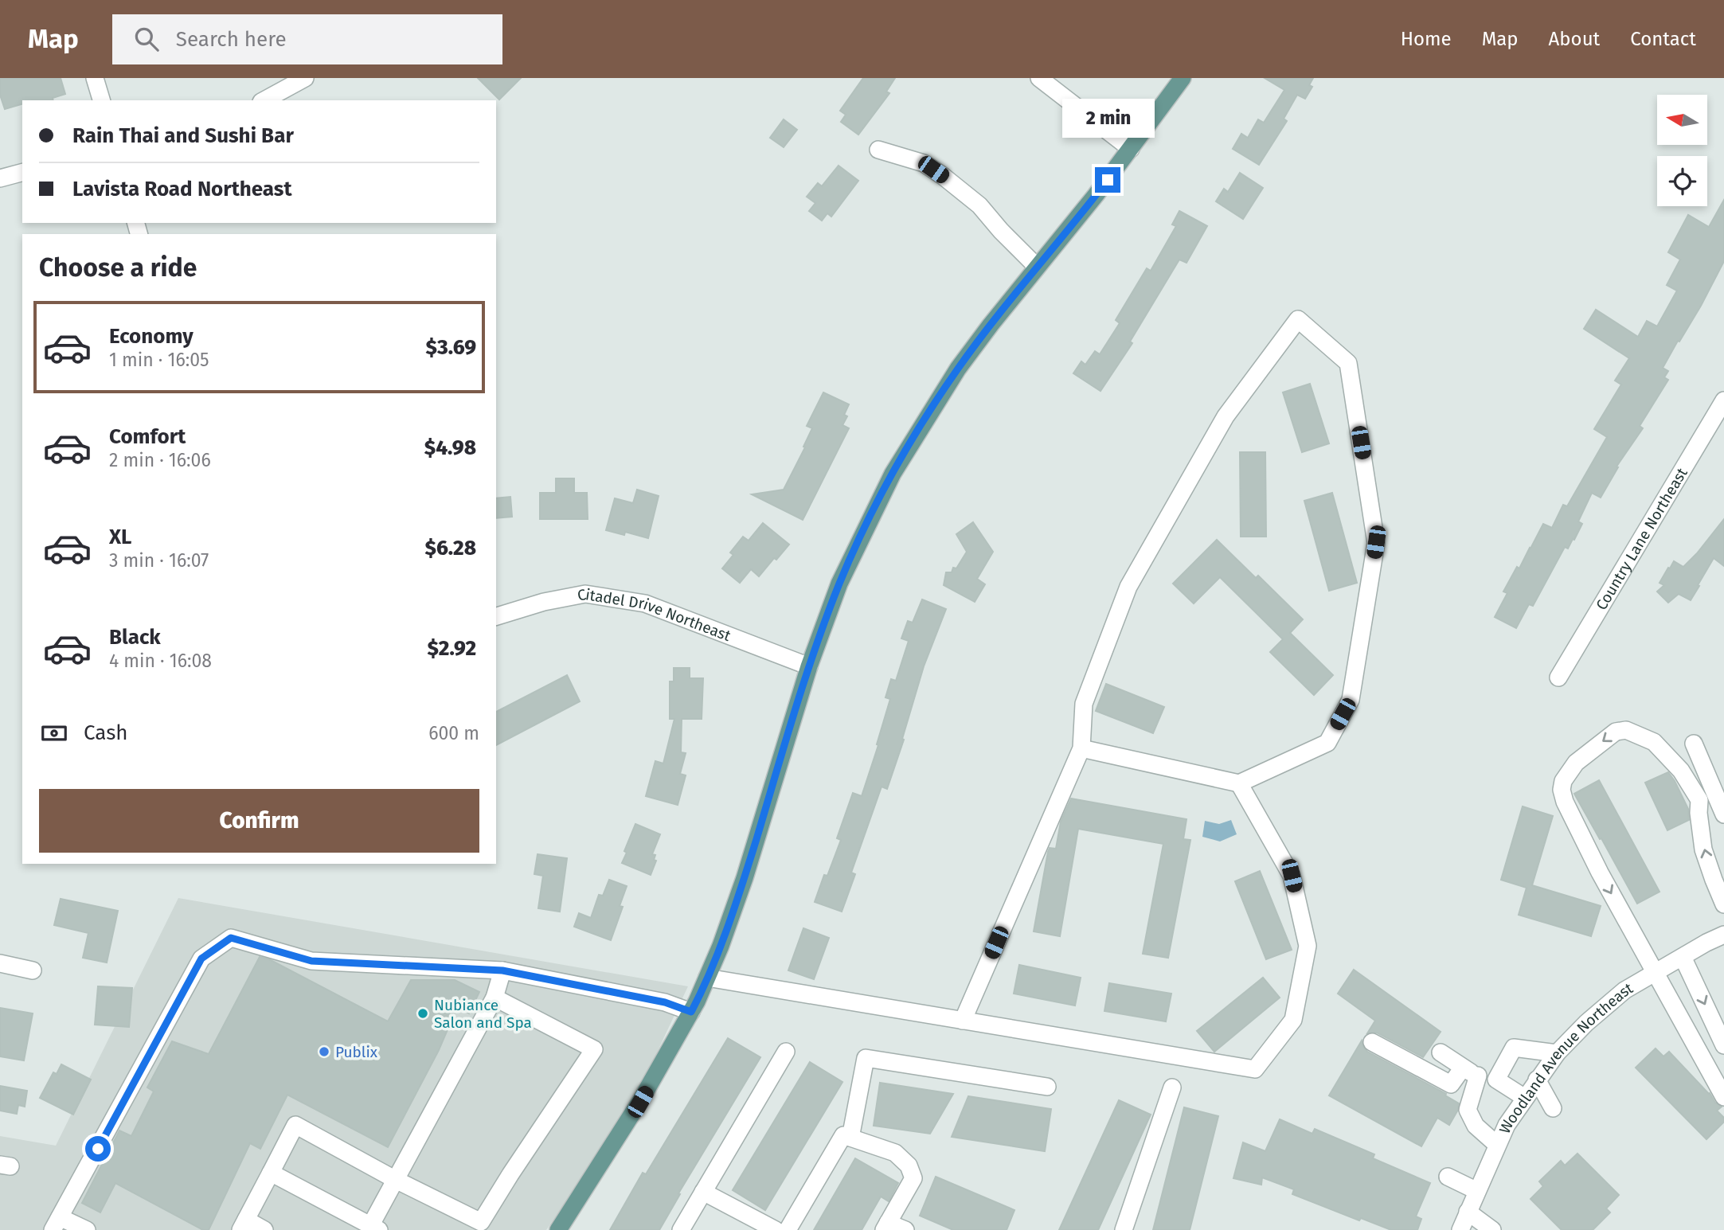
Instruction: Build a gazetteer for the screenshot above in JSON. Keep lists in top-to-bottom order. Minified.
{"streets":{"street":["Country Lane Northeast","Citadel Drive Northeast","Woodland Avenue Northeast"]},"places":["Nubiance Salon and Spa","Publix"],"north":"left","page":{"header":"Map","search":"Search here","nav":["Home","Map","About","Contact"],"bubble":"2 min","banner":["Rain Thai and Sushi Bar","Lavista Road Northeast"],"heading":"Choose a ride","list":[{"name":"Economy","note":"1 min · 16:05","value":"$3.69"},{"name":"Comfort","note":"2 min · 16:06","value":"$4.98"},{"name":"XL","note":"3 min · 16:07","value":"$6.28"},{"name":"Black","note":"4 min · 16:08","value":"$2.92"}],"pay":["Cash","600 m"],"buttons":"Confirm"}}
